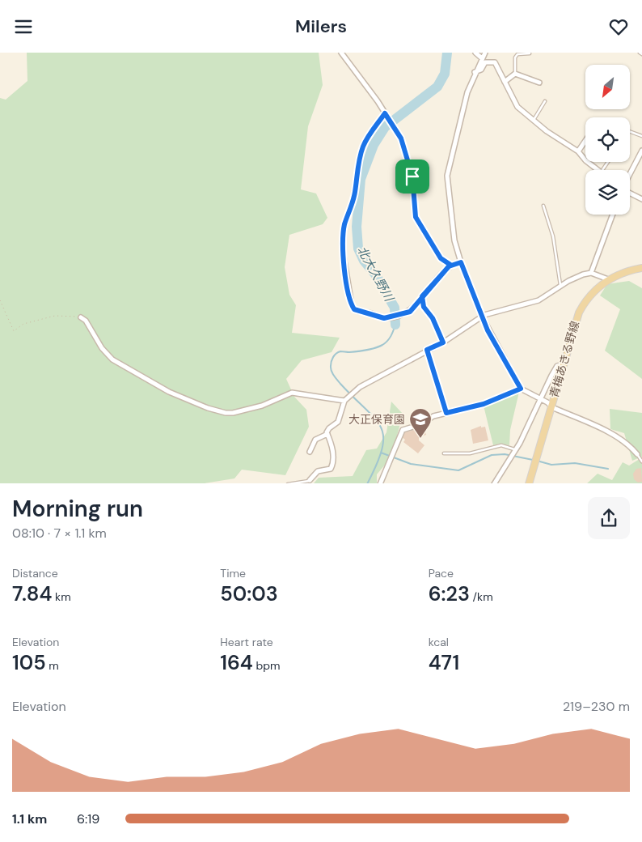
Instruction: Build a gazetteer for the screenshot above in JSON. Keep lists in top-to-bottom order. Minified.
{"streets":{"main road":["青梅あきる野線"]},"water":["北大久野川"],"places":{"school or university":["大正保育園"]},"north":"bottom left","page":{"header":"Milers","heading":["Morning run","08:10 · 7 × 1.1 km"],"stats":[["Distance","7.84 km"],["Time","50:03"],["Pace","6:23 /km"],["Elevation","105 m"],["Heart rate","164 bpm"],["kcal","471"]],"chart":["Elevation","219–230 m"],"list":[{"name":"1.1 km","note":"6:19"}]}}
